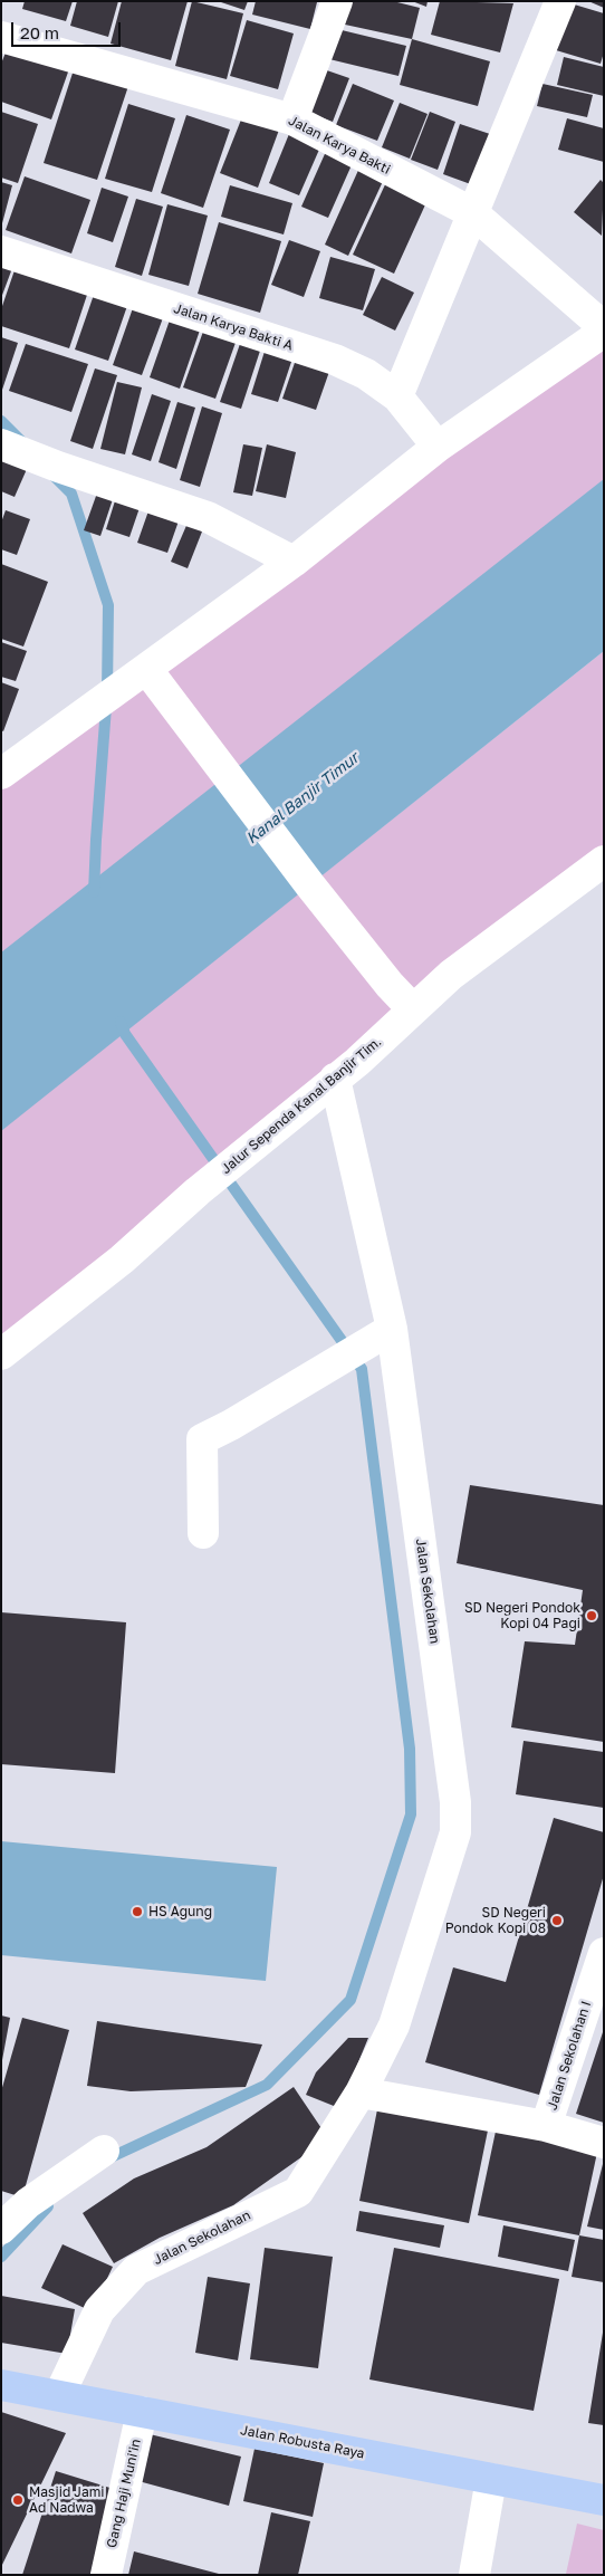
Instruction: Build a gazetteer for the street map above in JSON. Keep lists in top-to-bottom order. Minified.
{"streets":{"main road":["Jalan Robusta Raya"],"street":["Jalan Karya Bakti","Jalan Karya Bakti A","Jalur Sependa Kanal Banjir Tim.","Jalan Sekolahan","Jalan Sekolahan I","Gang Haji Muni'in"]},"crossings":[["Jalur Sependa Kanal Banjir Tim.","Jalan Sekolahan"],["Jalan Sekolahan","Jalan Robusta Raya"],["Jalan Robusta Raya","Gang Haji Muni'in"]],"water":["Kanal Banjir Timur"],"places":["SD Negeri Pondok Kopi 04 Pagi","HS Agung","SD Negeri Pondok Kopi 08","Masjid Jami Ad Nadwa"],"scale_bar":"20 m"}
